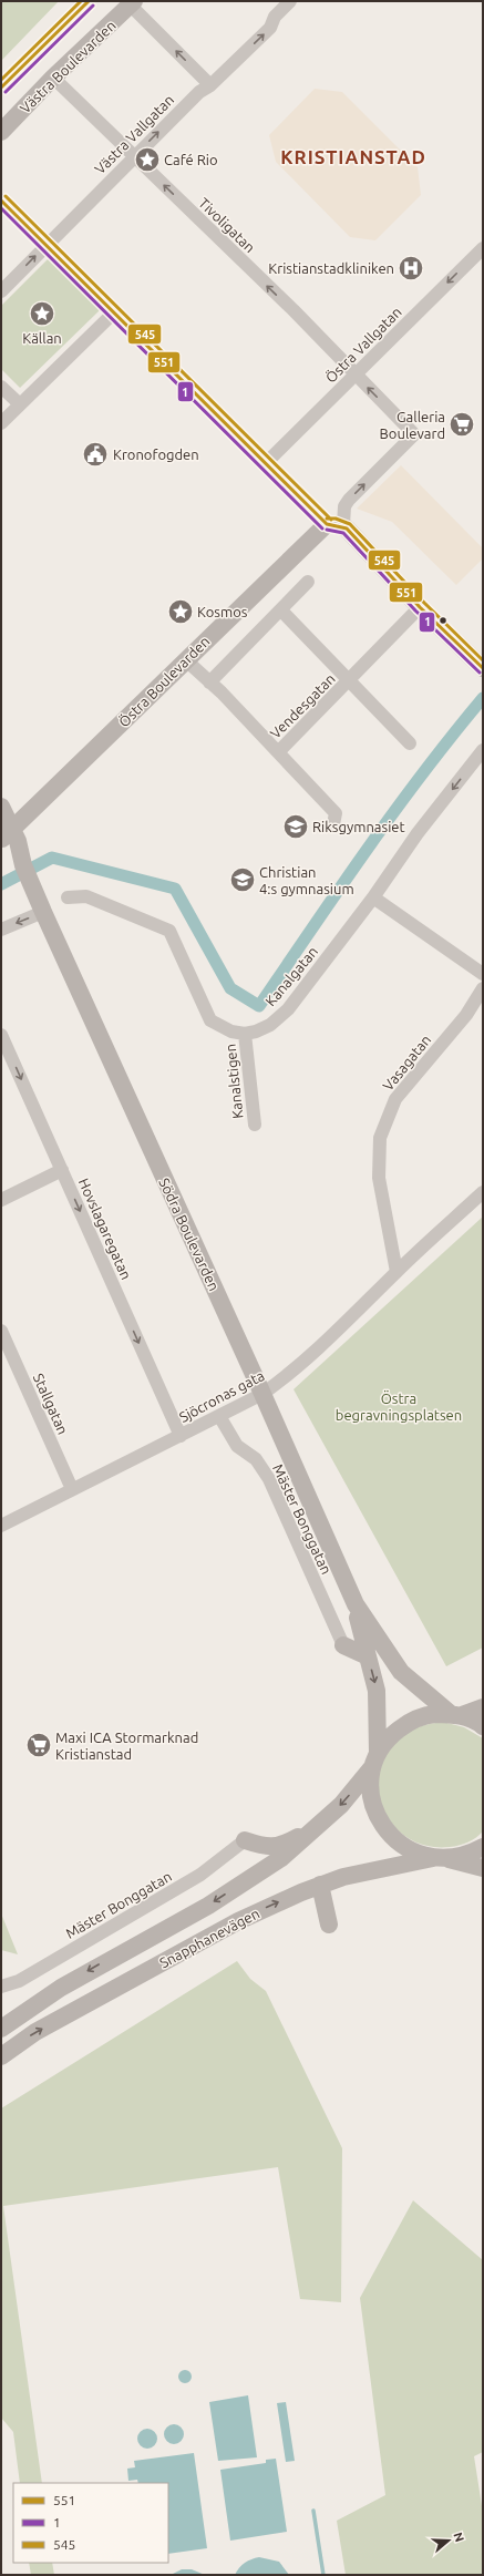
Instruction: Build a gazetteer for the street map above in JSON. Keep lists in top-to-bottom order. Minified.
{"streets":{"main road":["Västra Boulevarden","Östra Boulevarden","Södra Boulevarden","Snapphanevägen"],"street":["Västra Vallgatan","Tivoligatan","Östra Vallgatan","Vendesgatan","Kanalgatan","Vasagatan","Kanalstigen","Hovslagaregatan","Sjöcronas gata","Stallgatan","Mäster Bonggatan"]},"crossings":[["Västra Boulevarden","Tivoligatan"],["Västra Vallgatan","Tivoligatan"],["Tivoligatan","Östra Vallgatan"],["Tivoligatan","Östra Boulevarden"],["Östra Boulevarden","Vendesgatan"],["Östra Boulevarden","Södra Boulevarden"],["Kanalgatan","Kanalstigen"],["Vasagatan","Sjöcronas gata"],["Hovslagaregatan","Sjöcronas gata"],["Södra Boulevarden","Sjöcronas gata"],["Södra Boulevarden","Snapphanevägen"],["Sjöcronas gata","Stallgatan"],["Sjöcronas gata","Mäster Bonggatan"]],"one_way":["Västra Vallgatan","Tivoligatan","Östra Vallgatan","Kanalgatan","Hovslagaregatan"],"districts":["KRISTIANSTAD"],"parks":["Östra begravningsplatsen"],"places":{"place":["Café Rio","Källan","Kosmos"],"hospital":["Kristianstadkliniken"],"supermarket":["Galleria Boulevard","Maxi ICA Stormarknad Kristianstad"],"public building":["Kronofogden"],"school or university":["Riksgymnasiet","Christian 4:s gymnasium"]},"lines":["transit line 551","transit line 545","transit line 1"],"legend":["551","1","545"],"north":"right"}
